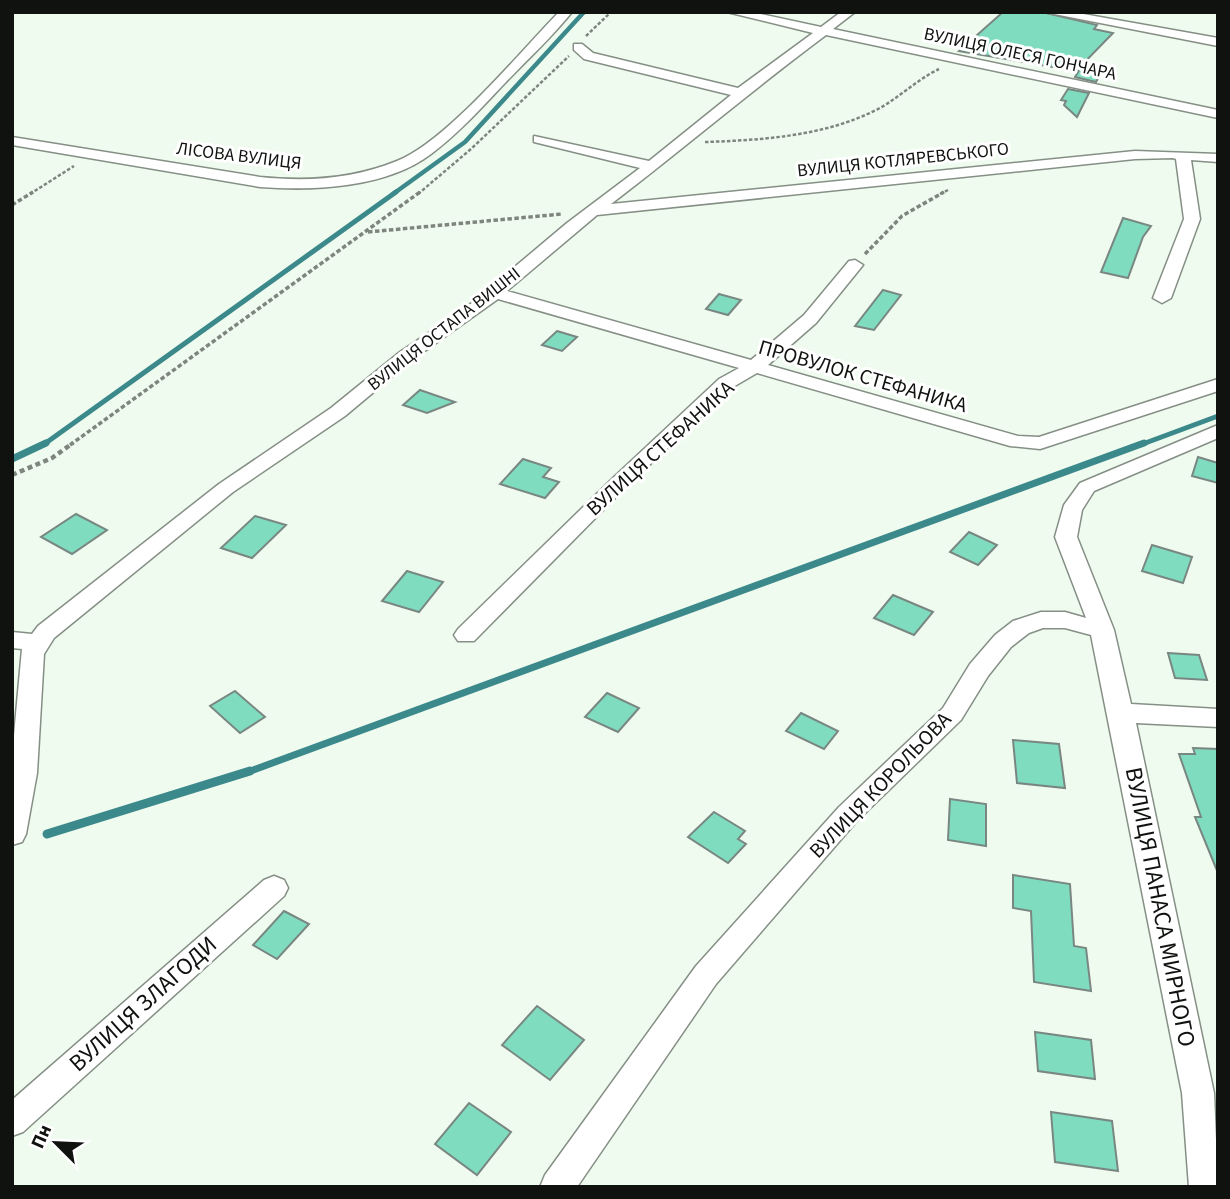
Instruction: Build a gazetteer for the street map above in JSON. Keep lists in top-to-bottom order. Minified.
{"streets":{"street":["ВУЛИЦЯ ОЛЕСЯ ГОНЧАРА","ЛІСОВА ВУЛИЦЯ","ВУЛИЦЯ КОТЛЯРЕВСЬКОГО","ВУЛИЦЯ ОСТАПА ВИШНІ","ПРОВУЛОК СТЕФАНИКА","ВУЛИЦЯ СТЕФАНИКА","ВУЛИЦЯ КОРОЛЬОВА","ВУЛИЦЯ ПАНАСА МИРНОГО","ВУЛИЦЯ ЗЛАГОДИ"]},"crossings":[["ВУЛИЦЯ ОЛЕСЯ ГОНЧАРА","ВУЛИЦЯ ОСТАПА ВИШНІ"],["ВУЛИЦЯ КОТЛЯРЕВСЬКОГО","ВУЛИЦЯ ОСТАПА ВИШНІ"],["ВУЛИЦЯ ОСТАПА ВИШНІ","ПРОВУЛОК СТЕФАНИКА"],["ПРОВУЛОК СТЕФАНИКА","ВУЛИЦЯ СТЕФАНИКА"],["ВУЛИЦЯ КОРОЛЬОВА","ВУЛИЦЯ ПАНАСА МИРНОГО"]],"north":"top left"}
